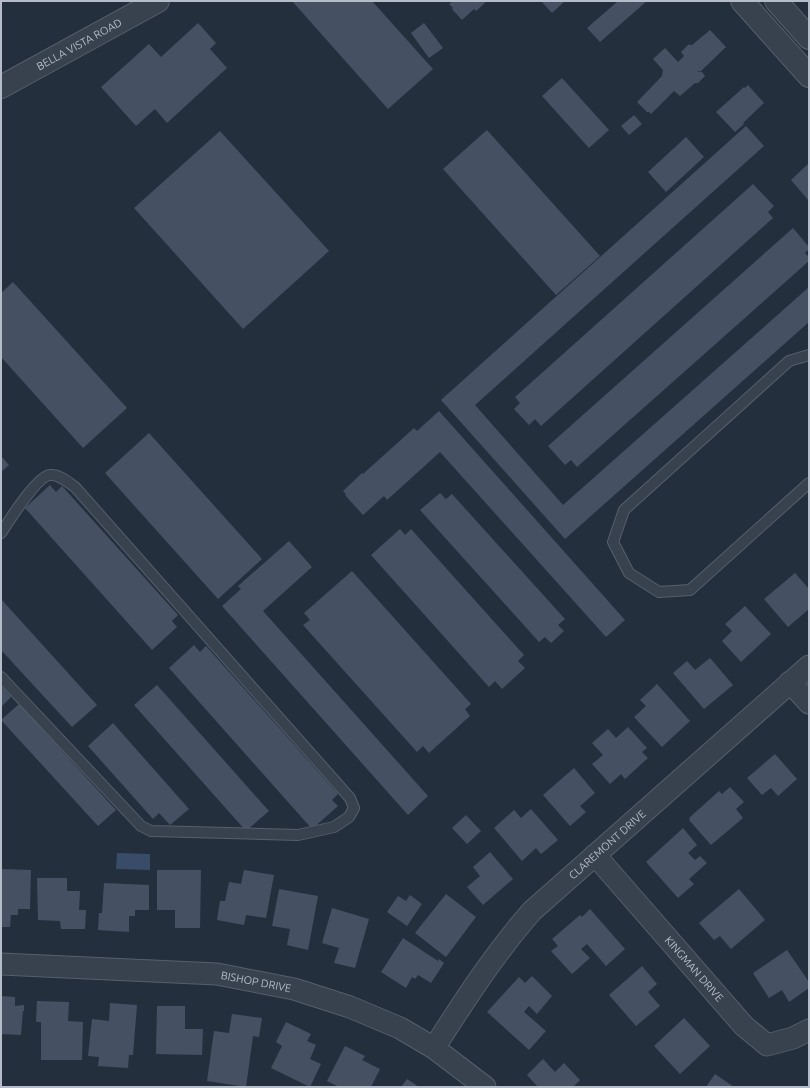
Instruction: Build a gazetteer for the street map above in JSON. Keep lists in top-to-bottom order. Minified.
{"streets":{"street":["BELLA VISTA ROAD","CLAREMONT DRIVE","KINGMAN DRIVE","BISHOP DRIVE"]},"crossings":[["CLAREMONT DRIVE","KINGMAN DRIVE"],["CLAREMONT DRIVE","BISHOP DRIVE"]]}
